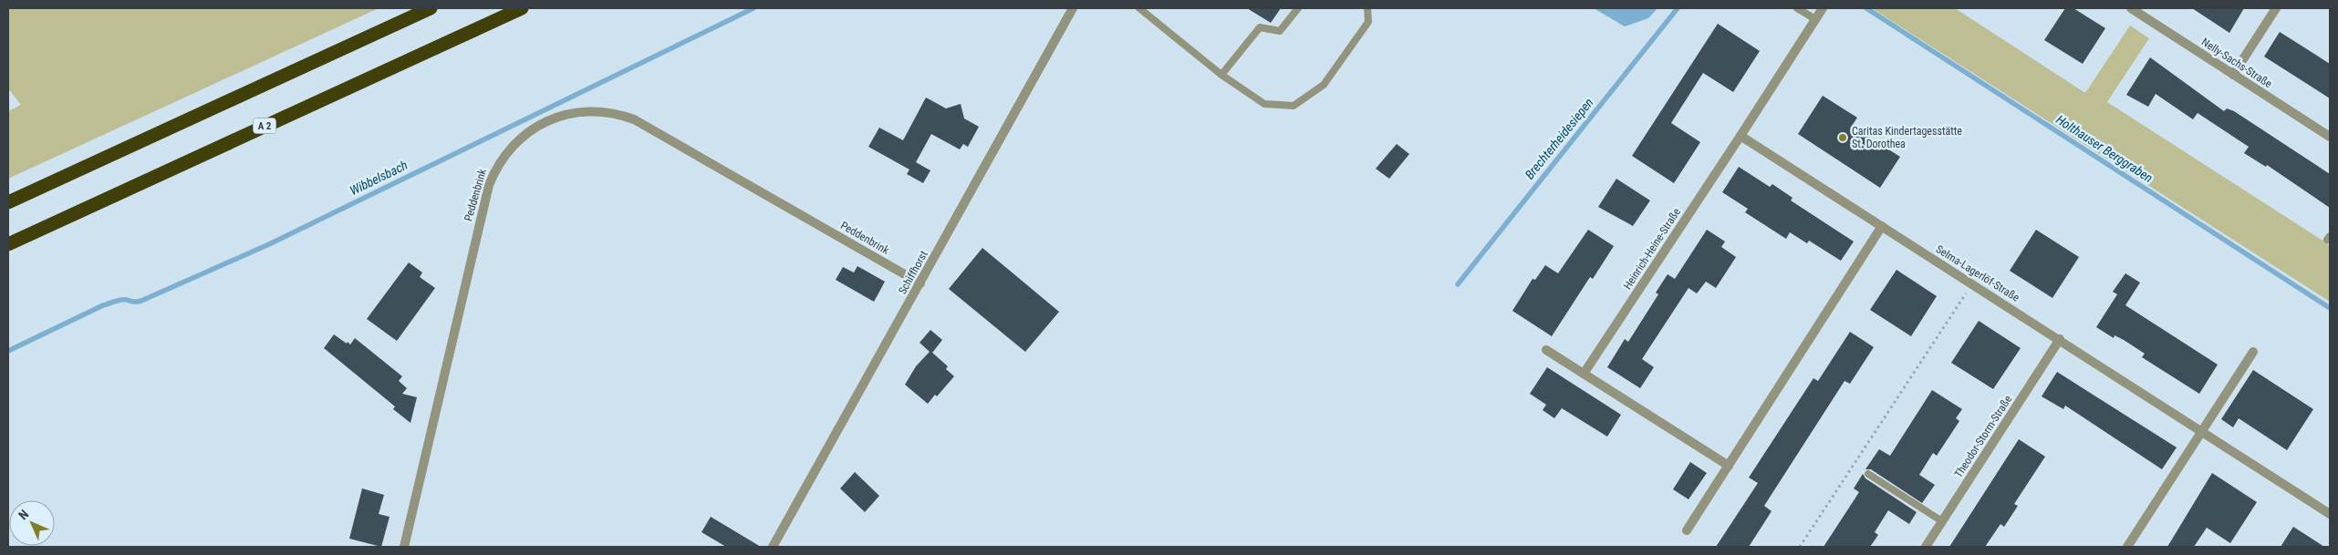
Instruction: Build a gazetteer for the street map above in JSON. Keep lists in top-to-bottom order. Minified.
{"streets":{"highway":["A 2"],"street":["Nelly-Sachs-Straße","Peddenbrink","Heinrich-Heine-Straße","Schiffhorst","Selma-Lagerlöf-Straße","Theodor-Storm-Straße"]},"crossings":[["Peddenbrink","Schiffhorst"],["Heinrich-Heine-Straße","Selma-Lagerlöf-Straße"],["Selma-Lagerlöf-Straße","Theodor-Storm-Straße"]],"water":["Brechterheidesiepen","Holthauser Berggraben","Wibbelsbach"],"places":["Caritas Kindertagesstätte St. Dorothea"],"north":"top left"}
